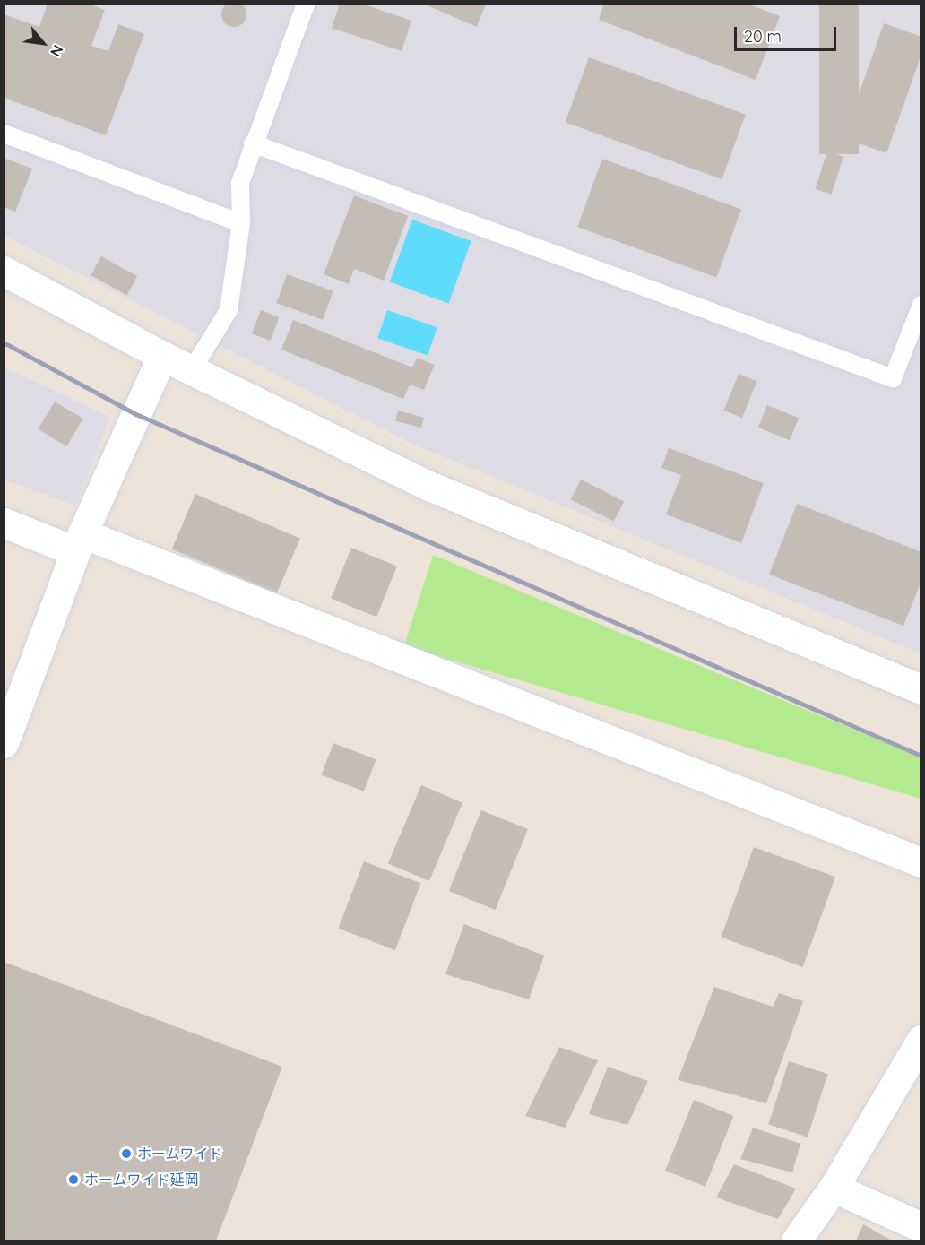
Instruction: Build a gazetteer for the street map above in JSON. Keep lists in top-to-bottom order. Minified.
{"places":["ホームワイド","ホームワイド延岡"],"scale_bar":"20 m","north":"bottom right"}
